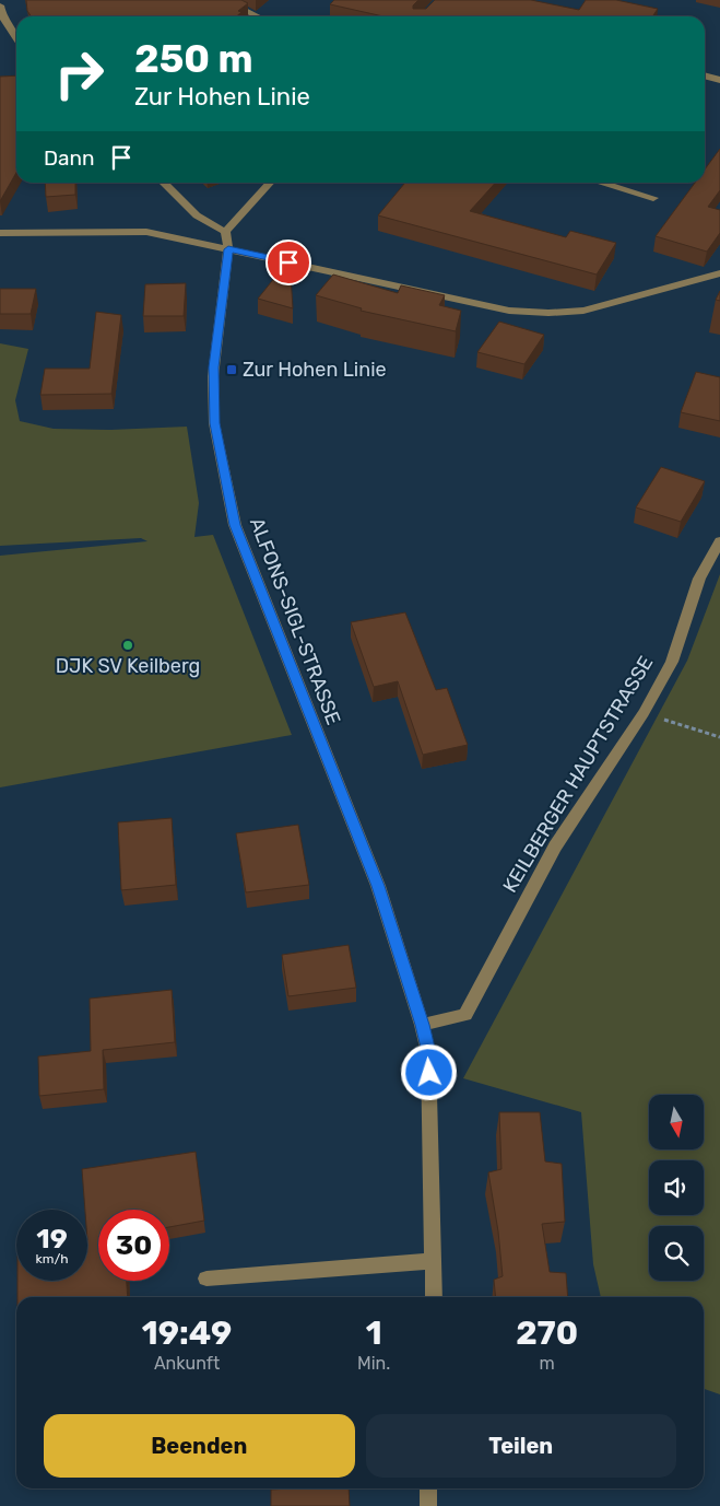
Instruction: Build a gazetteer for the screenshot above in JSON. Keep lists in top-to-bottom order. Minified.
{"streets":{"street":["ALFONS-SIGL-STRASSE","KEILBERGER HAUPTSTRASSE"]},"crossings":[["ALFONS-SIGL-STRASSE","KEILBERGER HAUPTSTRASSE"]],"places":{"transit":["Zur Hohen Linie"],"other":["DJK SV Keilberg"]},"north":"bottom","page":{"turn":["250 m","Zur Hohen Linie"],"then":"Dann","speed":"19 km/h","limit":"30","eta":["19:49","Ankunft","1","Min.","270","m"],"buttons":["Beenden","Teilen"]}}
